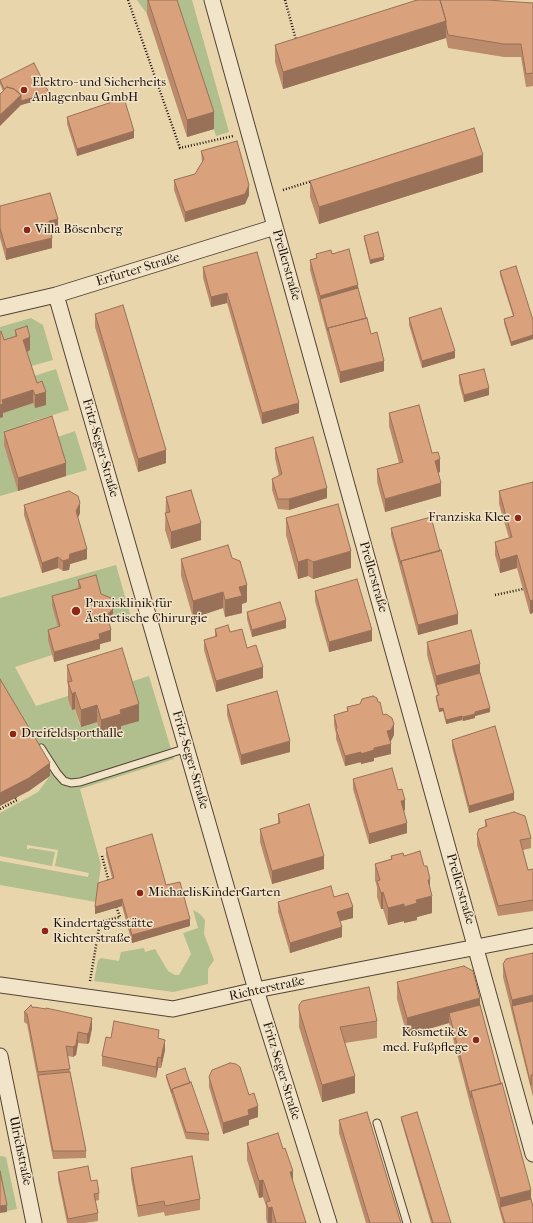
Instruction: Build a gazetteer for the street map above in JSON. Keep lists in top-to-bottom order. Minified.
{"streets":{"street":["Prellerstraße","Erfurter Straße","Fritz-Seger-Straße","Richterstraße","Ulrichstraße"]},"crossings":[["Prellerstraße","Erfurter Straße"],["Prellerstraße","Richterstraße"],["Erfurter Straße","Fritz-Seger-Straße"],["Fritz-Seger-Straße","Richterstraße"]],"places":["Elektro- und Sicherheits Anlagenbau GmbH","Villa Bösenberg","Franziska Klee","Praxisklinik für Ästhetische Chirurgie","Dreifeldsporthalle","MichaelisKinderGarten","Kindertagesstätte Richterstraße","Kosmetik & med. Fußpflege"]}
